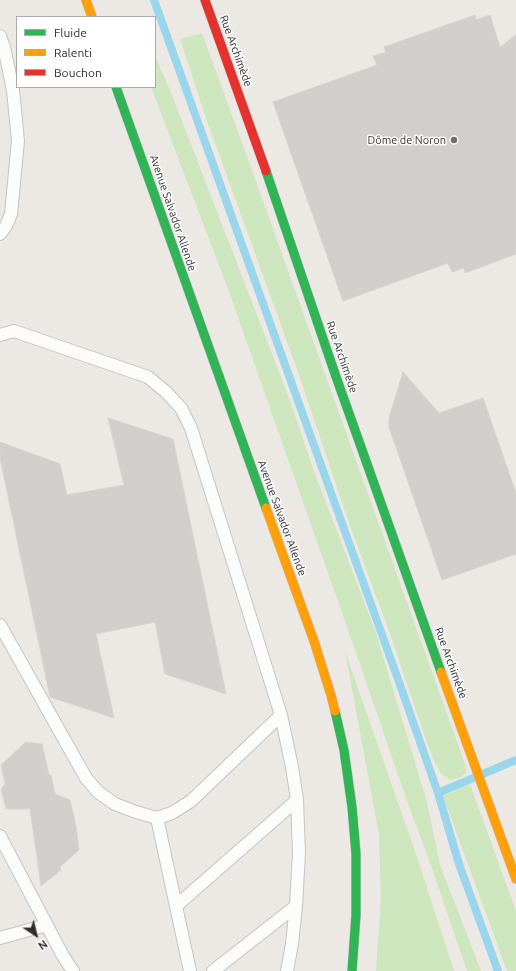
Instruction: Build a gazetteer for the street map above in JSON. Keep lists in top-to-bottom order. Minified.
{"streets":{"main road":["Rue Archimède","Avenue Salvador Allende"]},"places":["Dôme de Noron"],"legend":["Fluide","Ralenti","Bouchon"],"north":"bottom right"}
